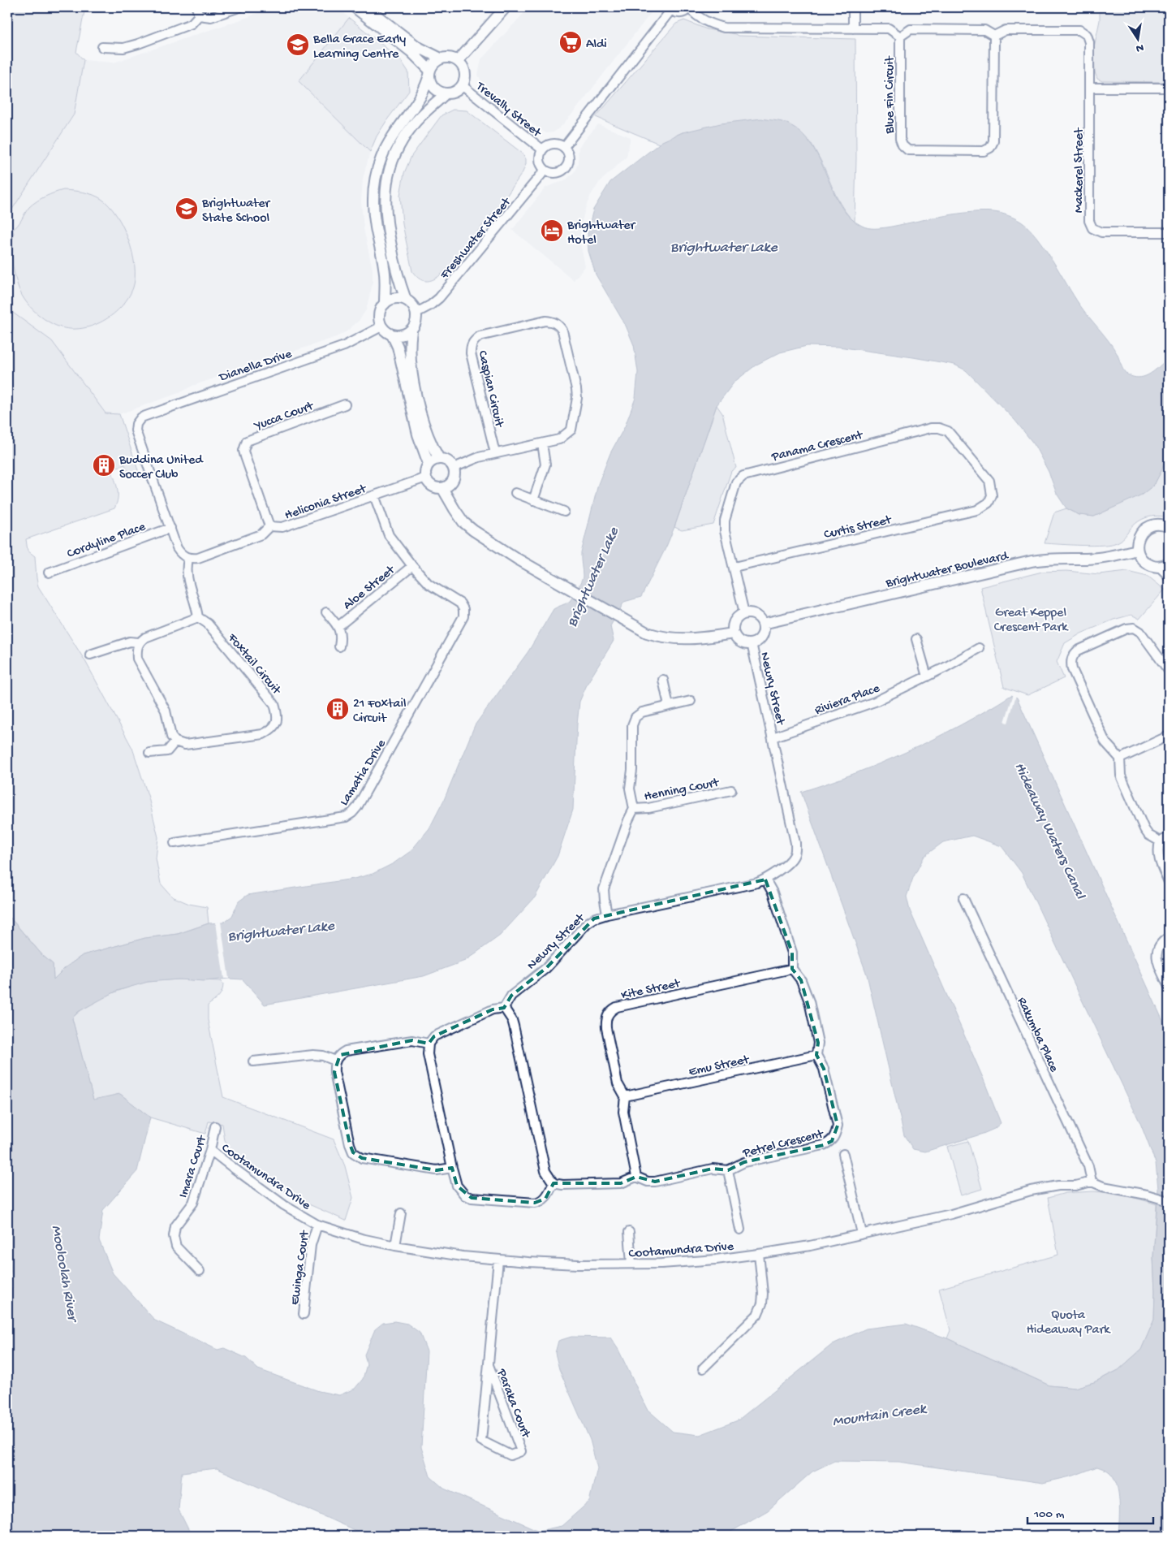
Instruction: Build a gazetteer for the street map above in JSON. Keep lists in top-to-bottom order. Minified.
{"streets":{"street":["Blue Fin Circuit","Trevally Street","Mackerel Street","Freshwater Street","Dianella Drive","Caspian Circuit","Yucca Court","Panama Crescent","Heliconia Street","Curtis Street","Cordyline Place","Brightwater Boulevard","Aloe Street","Foxtail Circuit","Newry Street","Riviera Place","Lamatia Drive","Henning Court","Kite Street","Rakumba Place","Emu Street","Petrel Crescent","Imara Court","Cootamundra Drive","Ewinga Court","Paraka Court"]},"crossings":[["Blue Fin Circuit","Mackerel Street"],["Trevally Street","Freshwater Street"],["Freshwater Street","Dianella Drive"],["Dianella Drive","Cordyline Place"],["Caspian Circuit","Heliconia Street"],["Yucca Court","Heliconia Street"],["Panama Crescent","Curtis Street"],["Panama Crescent","Brightwater Boulevard"],["Panama Crescent","Newry Street"],["Heliconia Street","Lamatia Drive"],["Brightwater Boulevard","Newry Street"],["Aloe Street","Lamatia Drive"],["Newry Street","Riviera Place"],["Newry Street","Petrel Crescent"],["Kite Street","Emu Street"],["Kite Street","Petrel Crescent"],["Rakumba Place","Cootamundra Drive"],["Emu Street","Petrel Crescent"],["Imara Court","Cootamundra Drive"],["Cootamundra Drive","Ewinga Court"],["Cootamundra Drive","Paraka Court"]],"water":["Brightwater Lake","Hideaway Waters Canal","Mooloolah River","Mountain Creek"],"parks":["Great Keppel Crescent Park","Quota Hideaway Park"],"places":{"supermarket":["Aldi"],"school or university":["Bella Grace Early Learning Centre","Brightwater State School"],"hotel":["Brightwater Hotel"],"building":["Buddina United Soccer Club","21 Foxtail Circuit"]},"scale_bar":"100 m","north":"bottom"}
